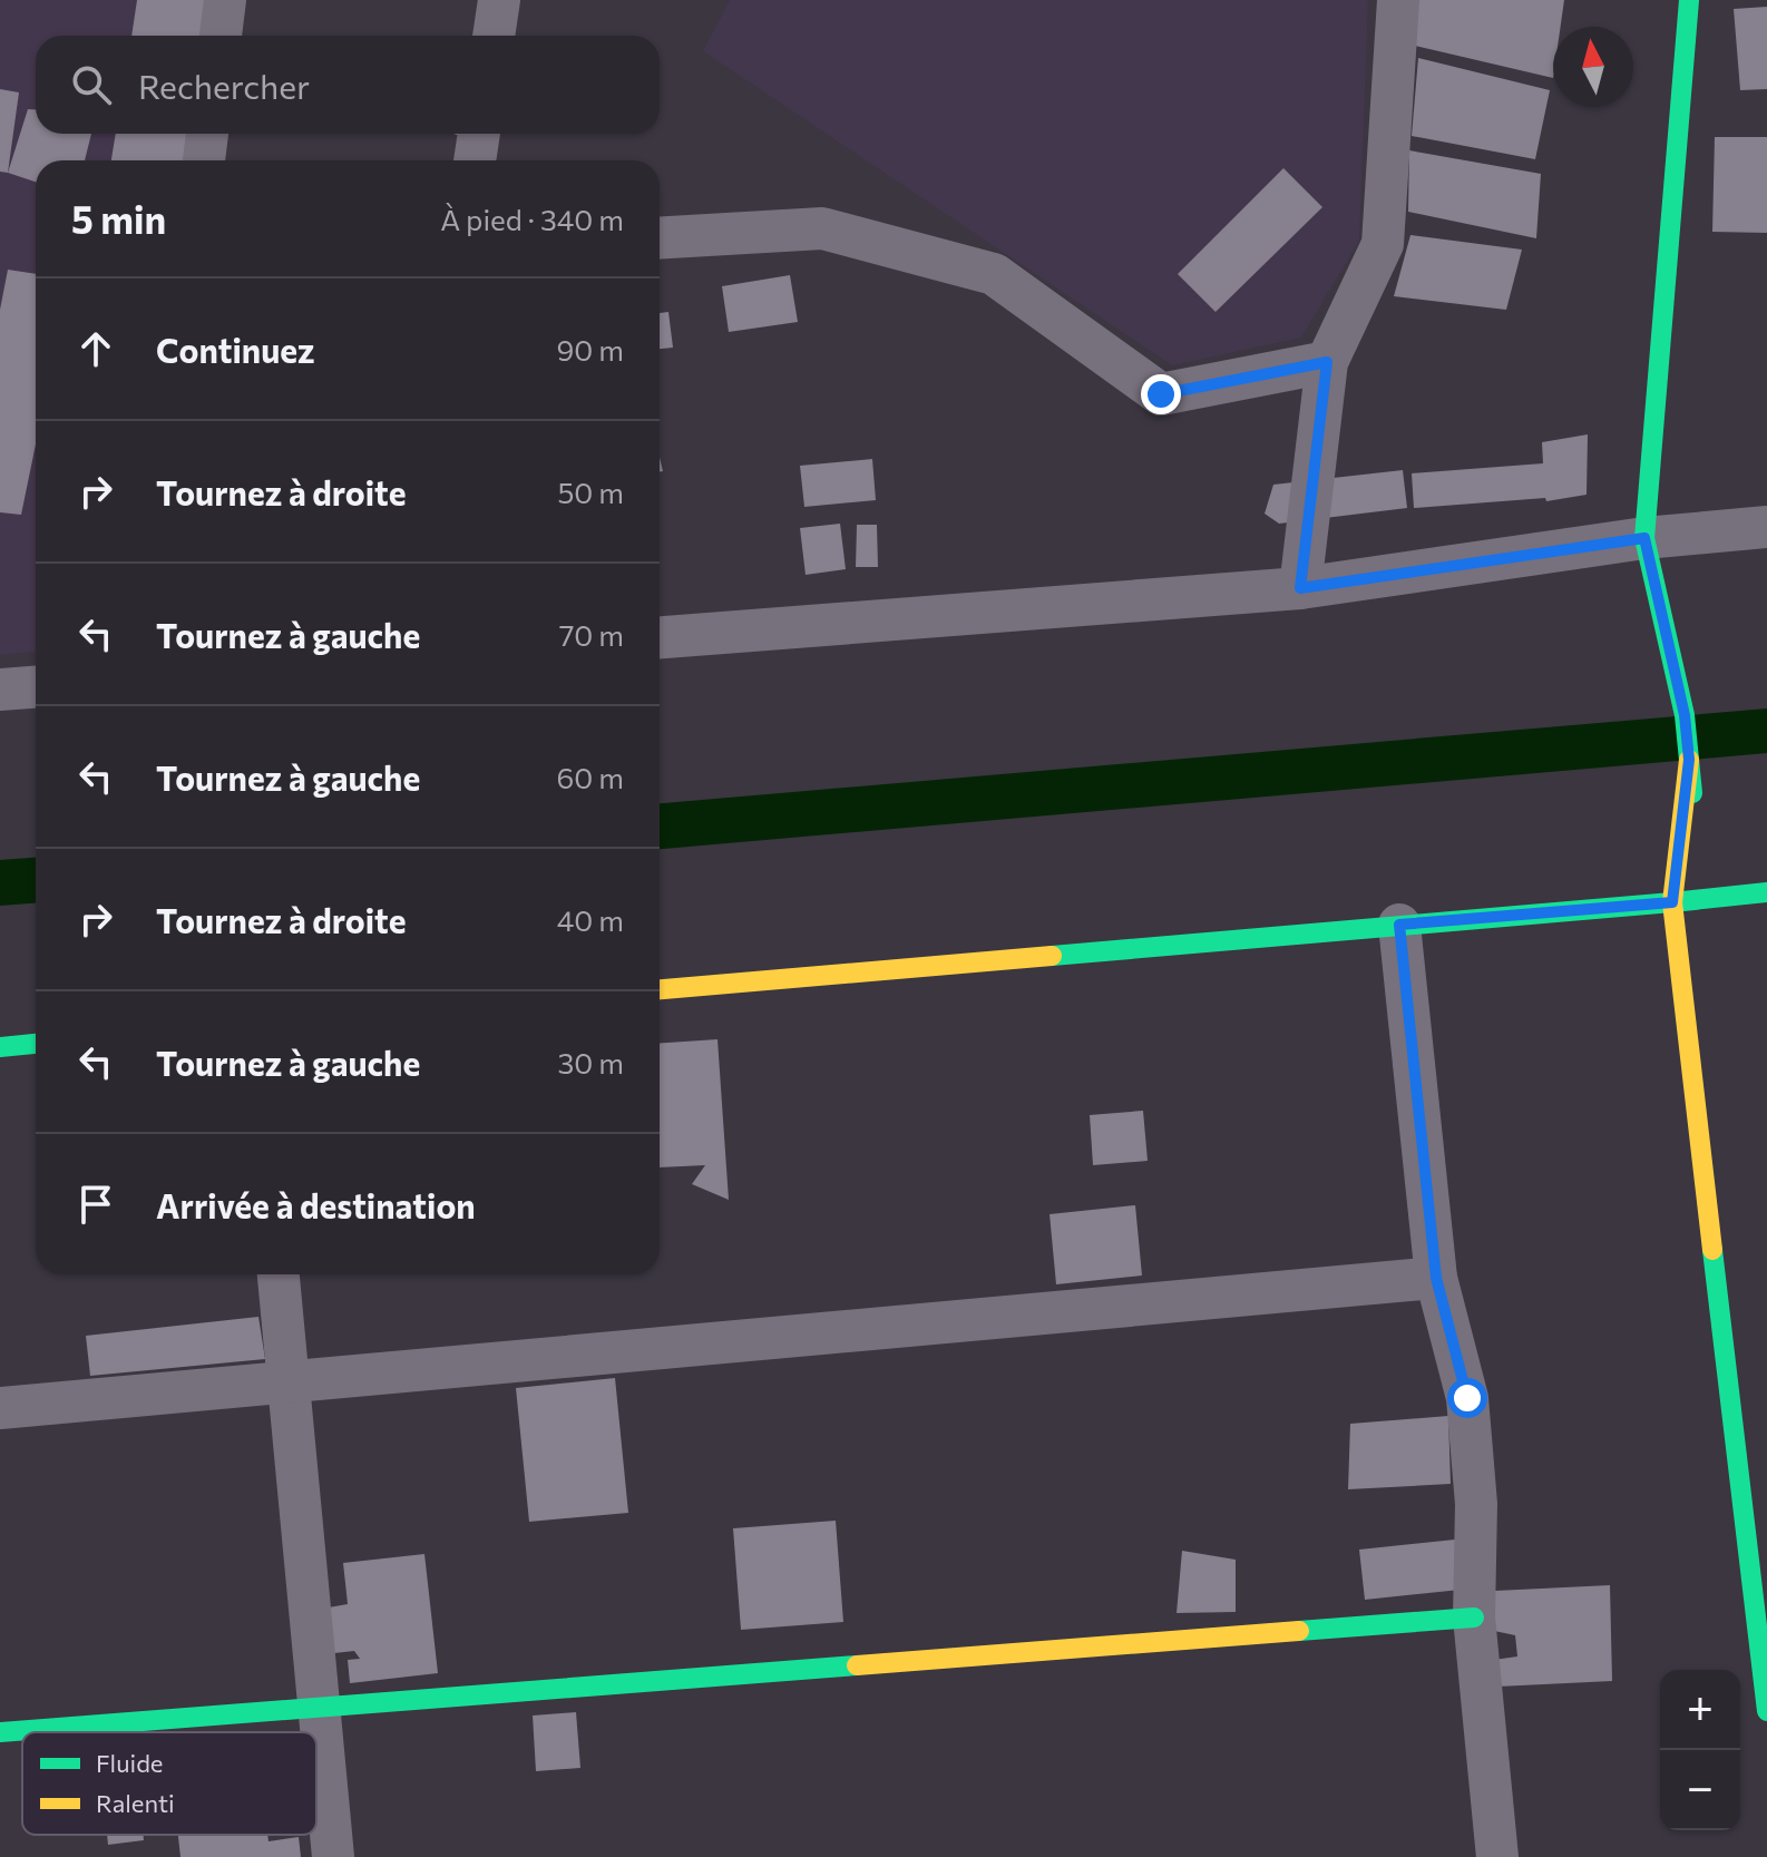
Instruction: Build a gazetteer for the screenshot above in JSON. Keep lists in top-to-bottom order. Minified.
{"legend":["Fluide","Ralenti"],"north":"top","page":{"search":"Rechercher","heading":["5 min","À pied · 340 m"],"list":[["Continuez","90 m"],["Tournez à droite","50 m"],["Tournez à gauche","70 m"],["Tournez à gauche","60 m"],["Tournez à droite","40 m"],["Tournez à gauche","30 m"],"Arrivée à destination"],"map_buttons":["+","−"]}}
